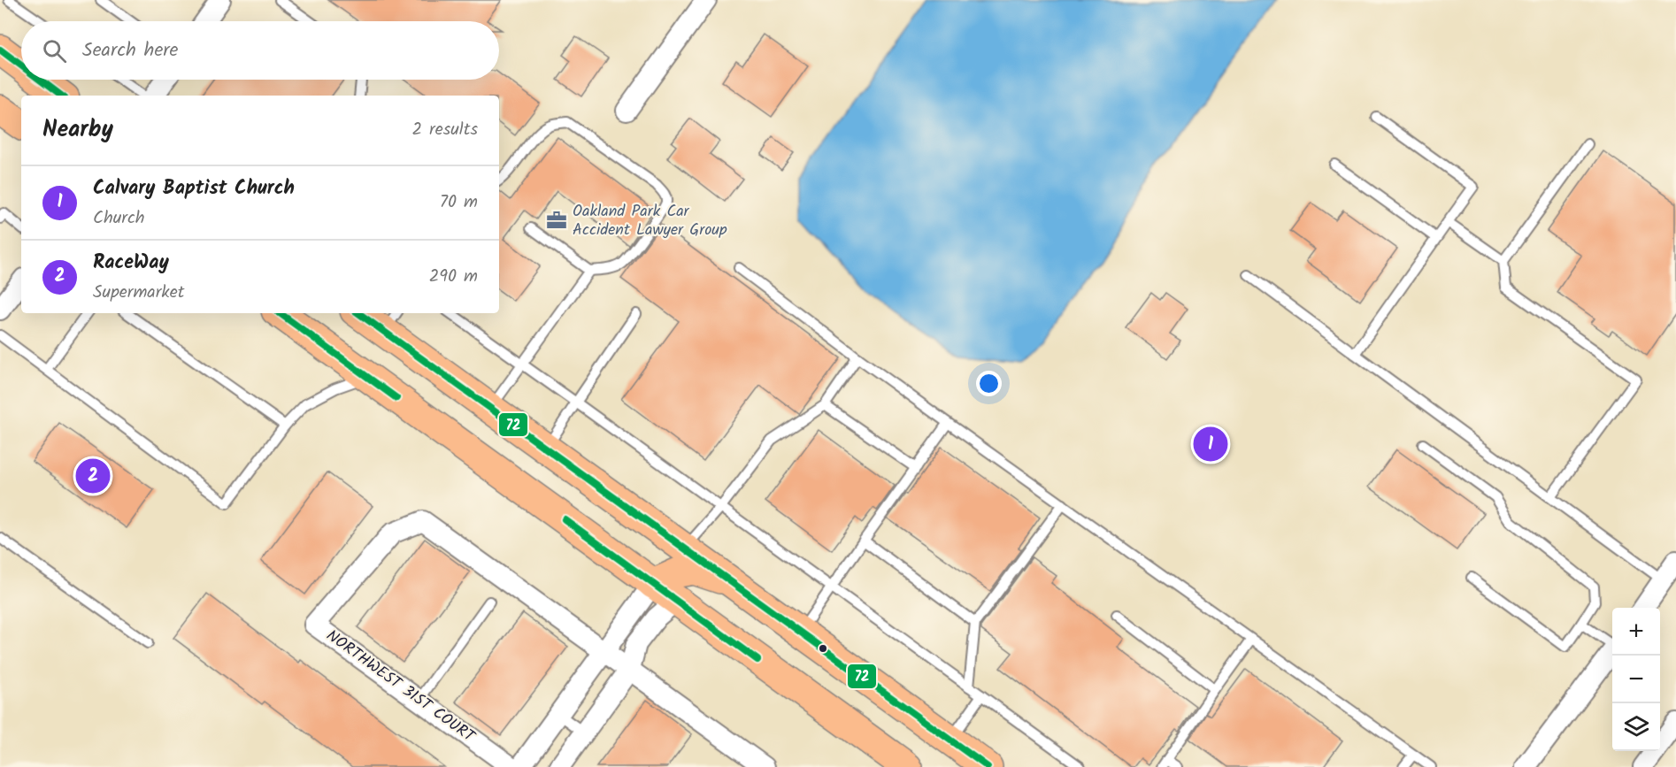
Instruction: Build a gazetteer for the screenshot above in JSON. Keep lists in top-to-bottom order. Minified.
{"streets":{"street":["NORTHWEST 31ST COURT"]},"places":{"office":["Oakland Park Car Accident Lawyer Group"]},"lines":["transit line 72"],"page":{"search":"Search here","heading":["Nearby","2 results"],"list":[{"mark":"1","name":"Calvary Baptist Church","note":"Church","value":"70 m"},{"mark":"2","name":"RaceWay","note":"Supermarket","value":"290 m"}],"pins":["1","2"],"map_buttons":["+","−"]}}
